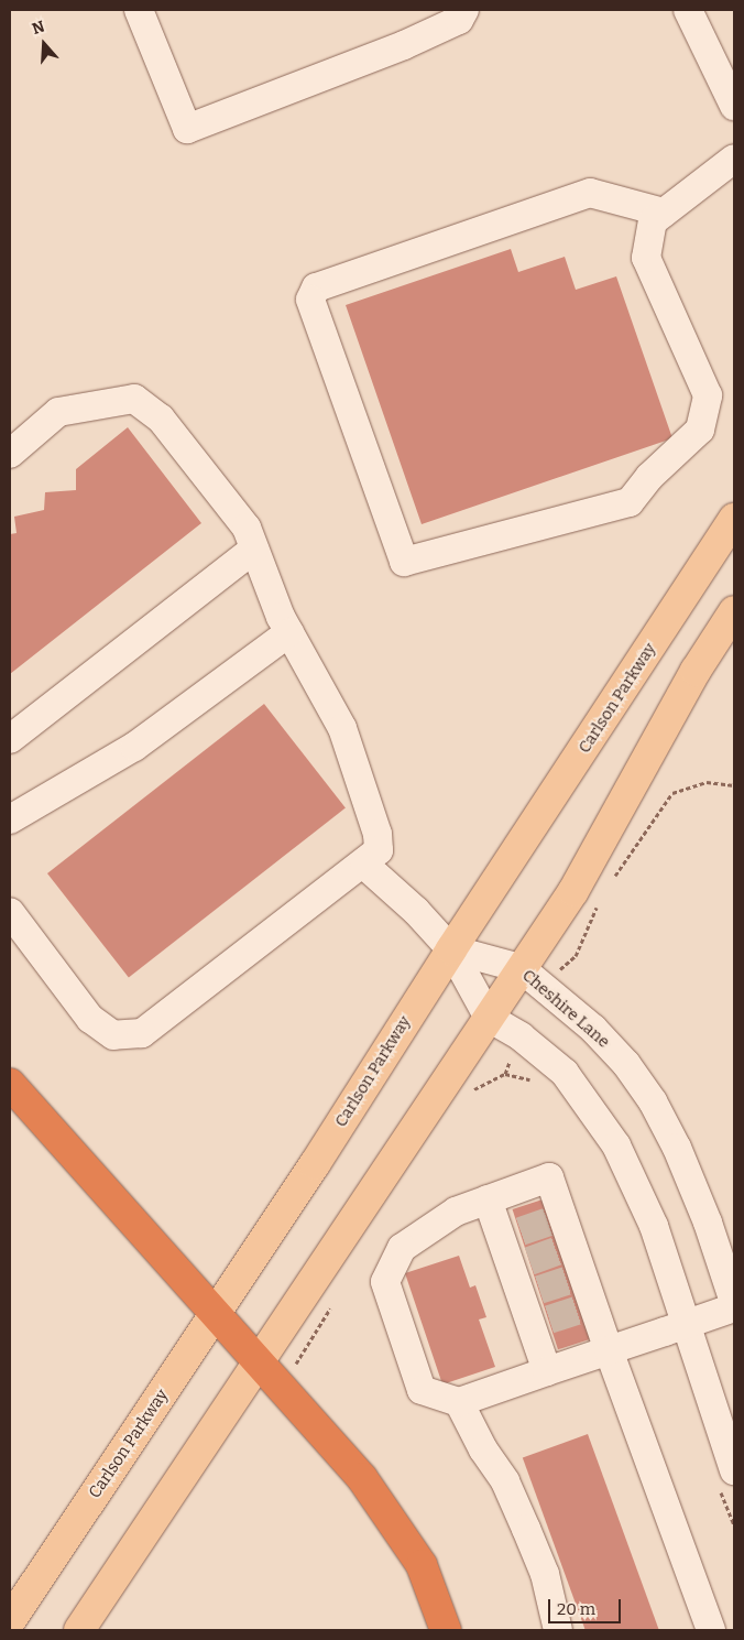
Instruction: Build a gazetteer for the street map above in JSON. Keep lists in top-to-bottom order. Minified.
{"streets":{"main road":["Carlson Parkway"],"street":["Cheshire Lane"]},"crossings":[["Carlson Parkway","Cheshire Lane"]],"scale_bar":"20 m","north":"top"}
